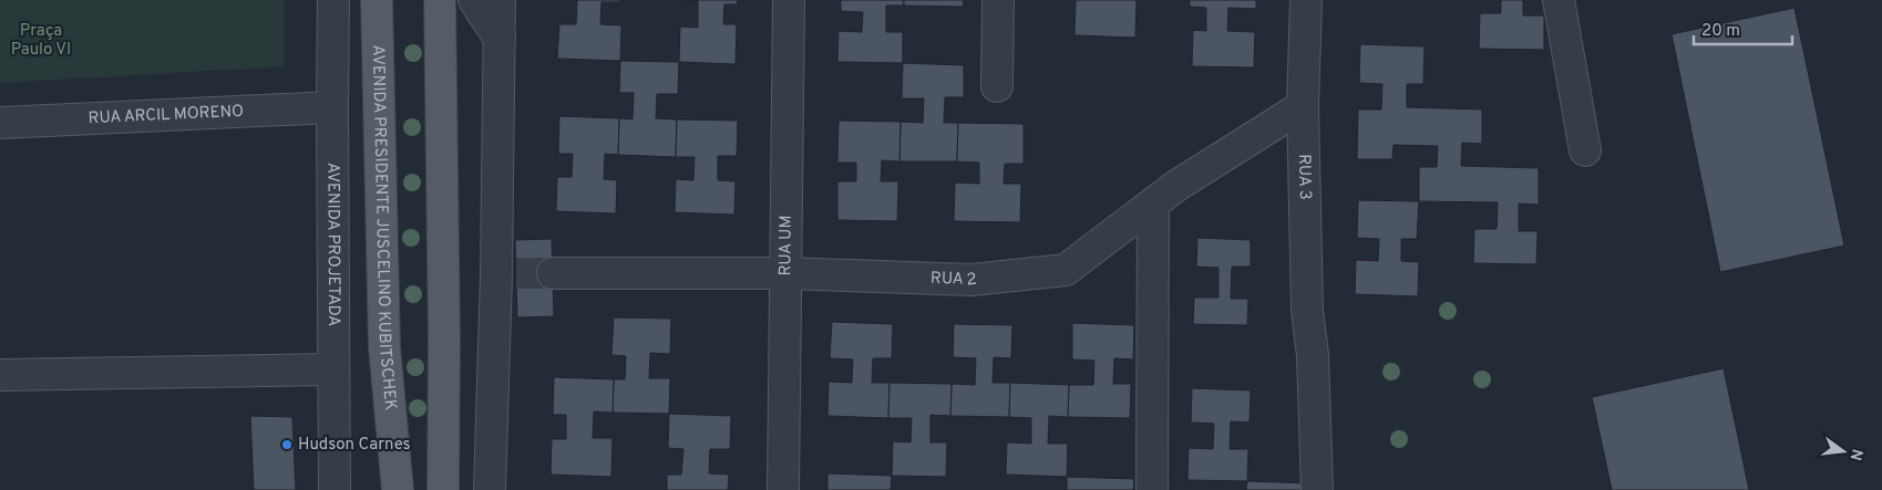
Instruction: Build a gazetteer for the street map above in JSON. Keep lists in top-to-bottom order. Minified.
{"streets":{"main road":["AVENIDA PRESIDENTE JUSCELINO KUBITSCHEK"],"street":["RUA ARCIL MORENO","RUA 3","AVENIDA PROJETADA","RUA UM","RUA 2"]},"crossings":[["RUA ARCIL MORENO","AVENIDA PROJETADA"],["RUA 3","RUA 2"],["RUA UM","RUA 2"]],"parks":["Praça Paulo VI"],"places":["Hudson Carnes"],"scale_bar":"20 m","north":"right"}
